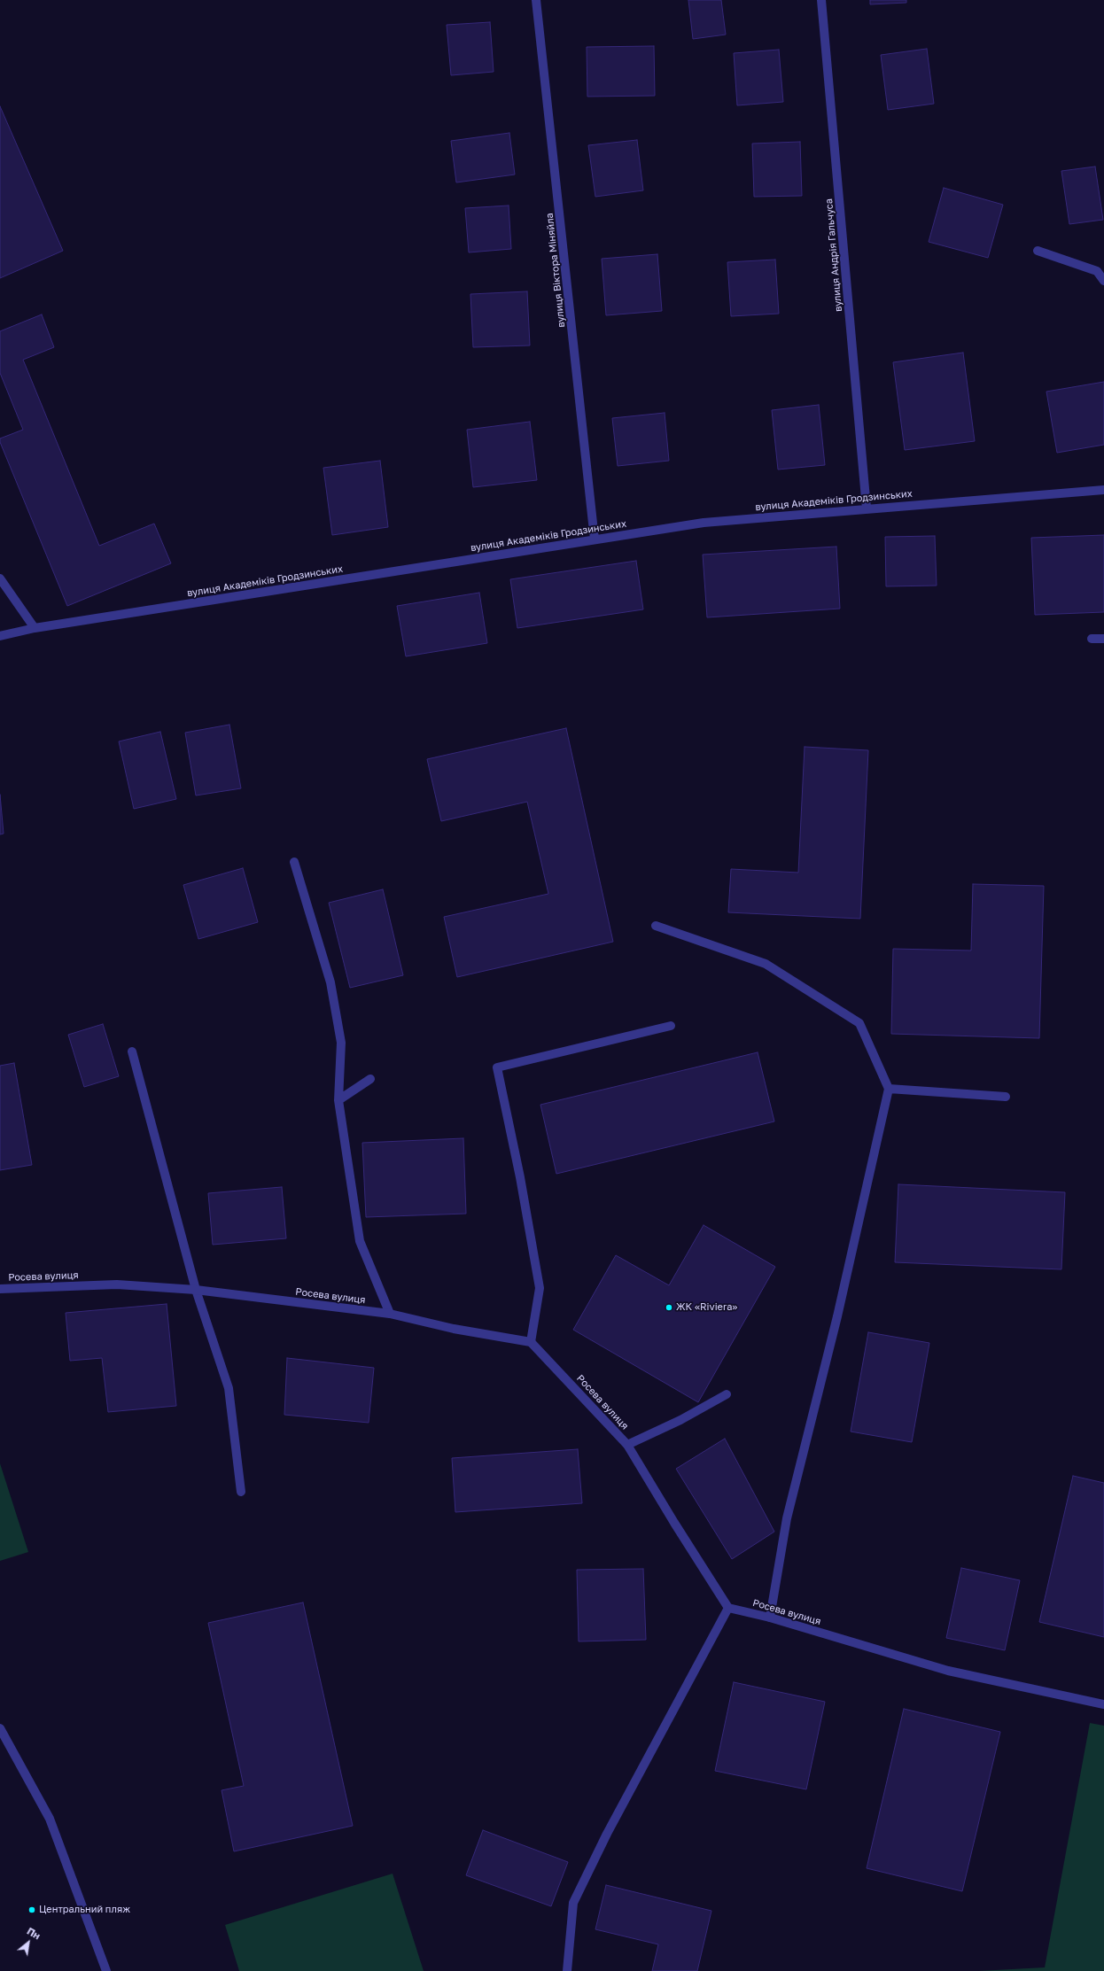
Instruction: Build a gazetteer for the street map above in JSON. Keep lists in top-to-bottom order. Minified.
{"streets":{"street":["вулиця Андрія Гальчуса","вулиця Віктора Міняйла","вулиця Академіків Гродзинських","Росева вулиця"]},"crossings":[["вулиця Андрія Гальчуса","вулиця Академіків Гродзинських"],["вулиця Віктора Міняйла","вулиця Академіків Гродзинських"]],"places":["ЖК «Riviera»","Центральний пляж"],"north":"top right"}
